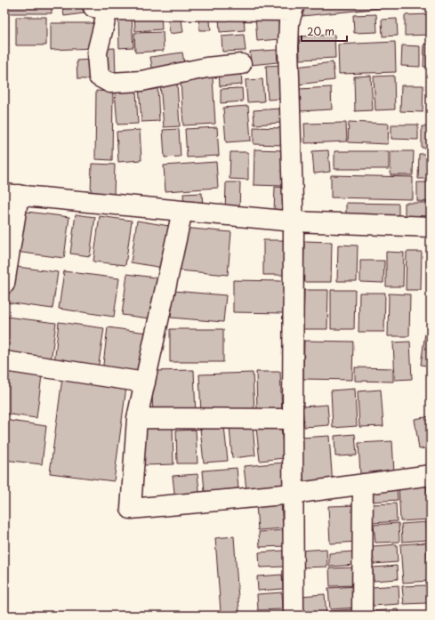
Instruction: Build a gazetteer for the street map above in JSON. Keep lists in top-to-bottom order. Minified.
{"scale_bar":"20 m"}
